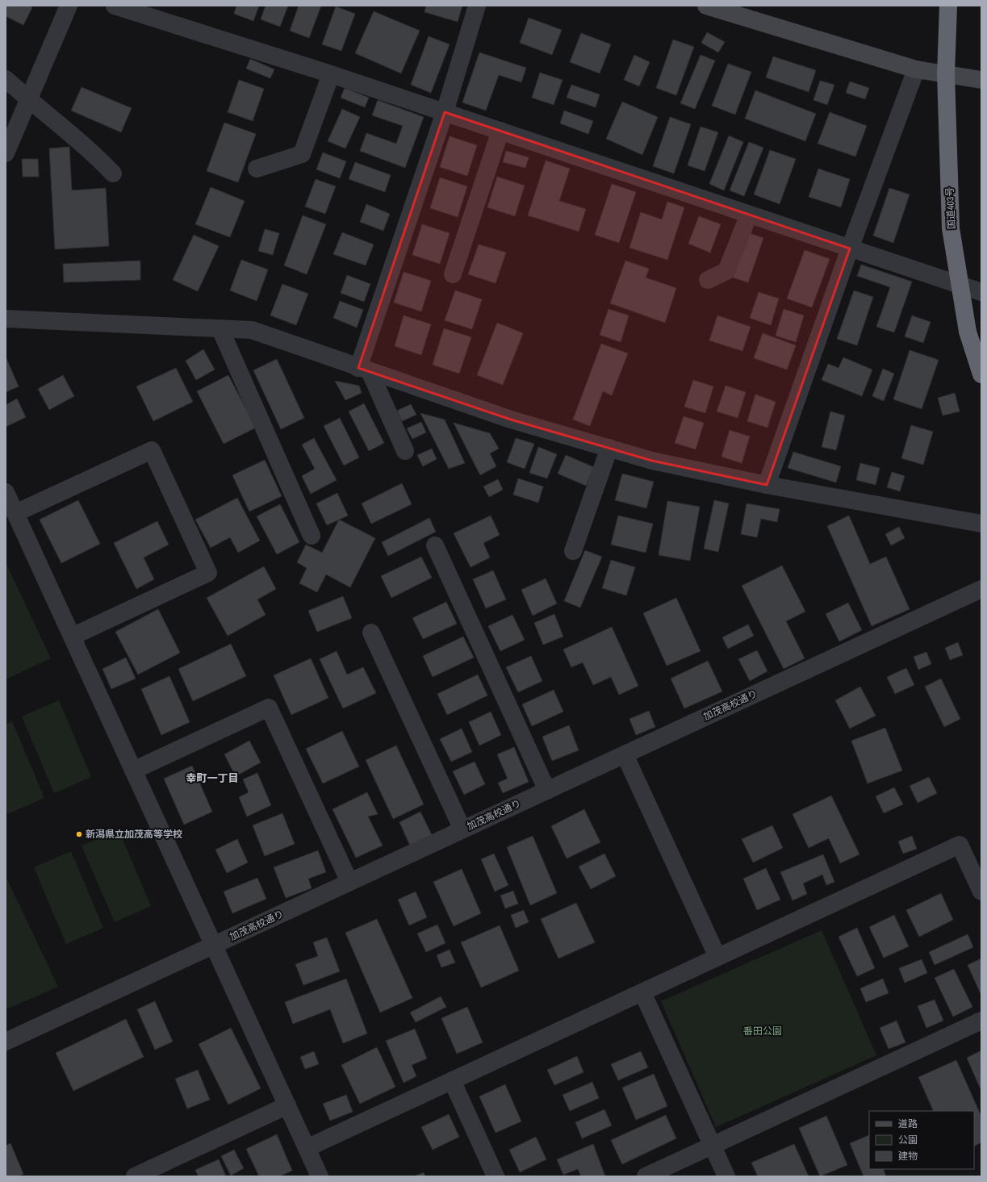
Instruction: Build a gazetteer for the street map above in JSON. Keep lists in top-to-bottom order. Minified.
{"streets":{"highway":["国道403号"],"street":["加茂高校通り"]},"districts":["幸町一丁目"],"parks":["番田公園"],"places":["新潟県立加茂高等学校"],"legend":["道路","公園","建物"]}
